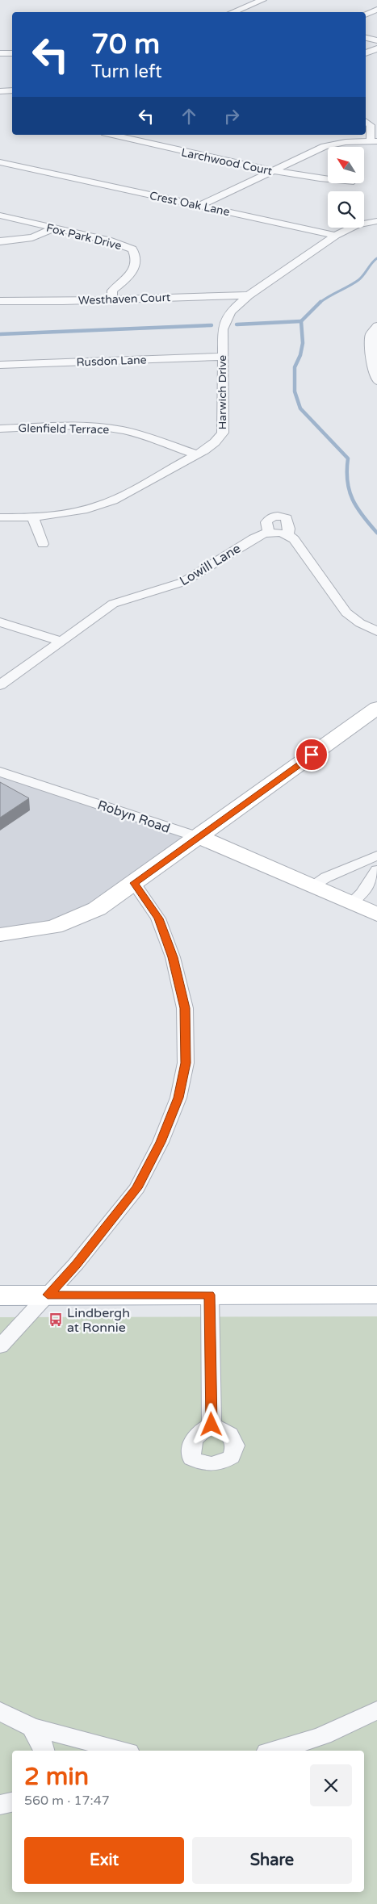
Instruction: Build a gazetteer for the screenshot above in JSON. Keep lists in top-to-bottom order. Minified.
{"streets":{"street":["Larchwood Court","Crest Oak Lane","Fox Park Drive","Westhaven Court","Rusdon Lane","Harwich Drive","Glenfield Terrace","Lowill Lane","Robyn Road"]},"crossings":[["Crest Oak Lane","Harwich Drive"],["Fox Park Drive","Westhaven Court"],["Westhaven Court","Harwich Drive"],["Rusdon Lane","Harwich Drive"],["Harwich Drive","Glenfield Terrace"]],"places":{"bus stop":["Lindbergh at Ronnie"]},"north":"top left","page":{"turn":["70 m","Turn left"],"heading":["2 min","560 m · 17:47"],"buttons":["Exit","Share"]}}
